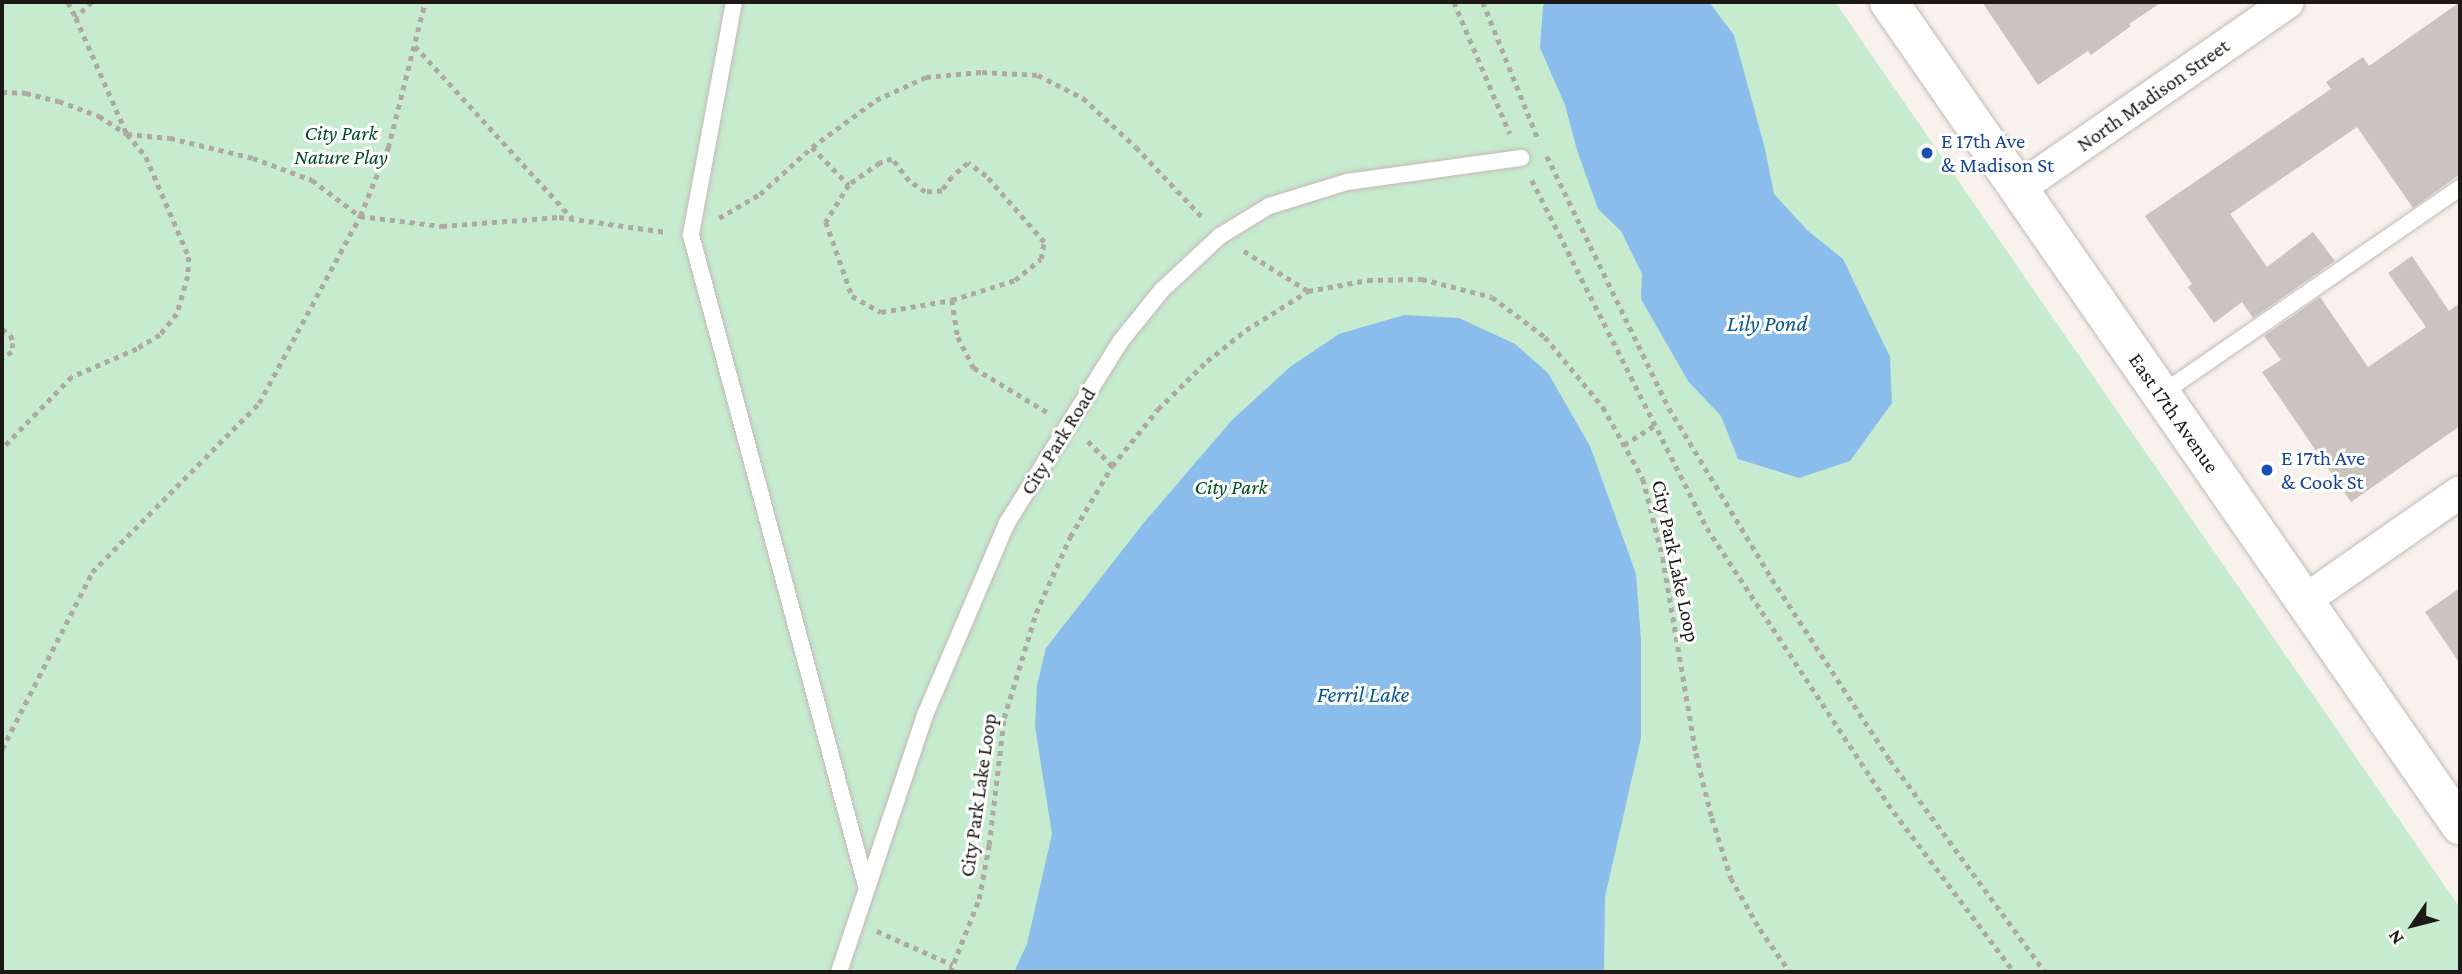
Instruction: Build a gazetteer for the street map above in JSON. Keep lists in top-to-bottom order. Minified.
{"streets":{"main road":["East 17th Avenue"],"street":["North Madison Street"],"lane":["City Park Road"],"path":["City Park Lake Loop"]},"crossings":[["North Madison Street","East 17th Avenue"]],"water":["Lily Pond","Ferril Lake"],"parks":["City Park Nature Play","City Park"],"places":["E 17th Ave & Madison St","E 17th Ave & Cook St"],"north":"bottom left"}
